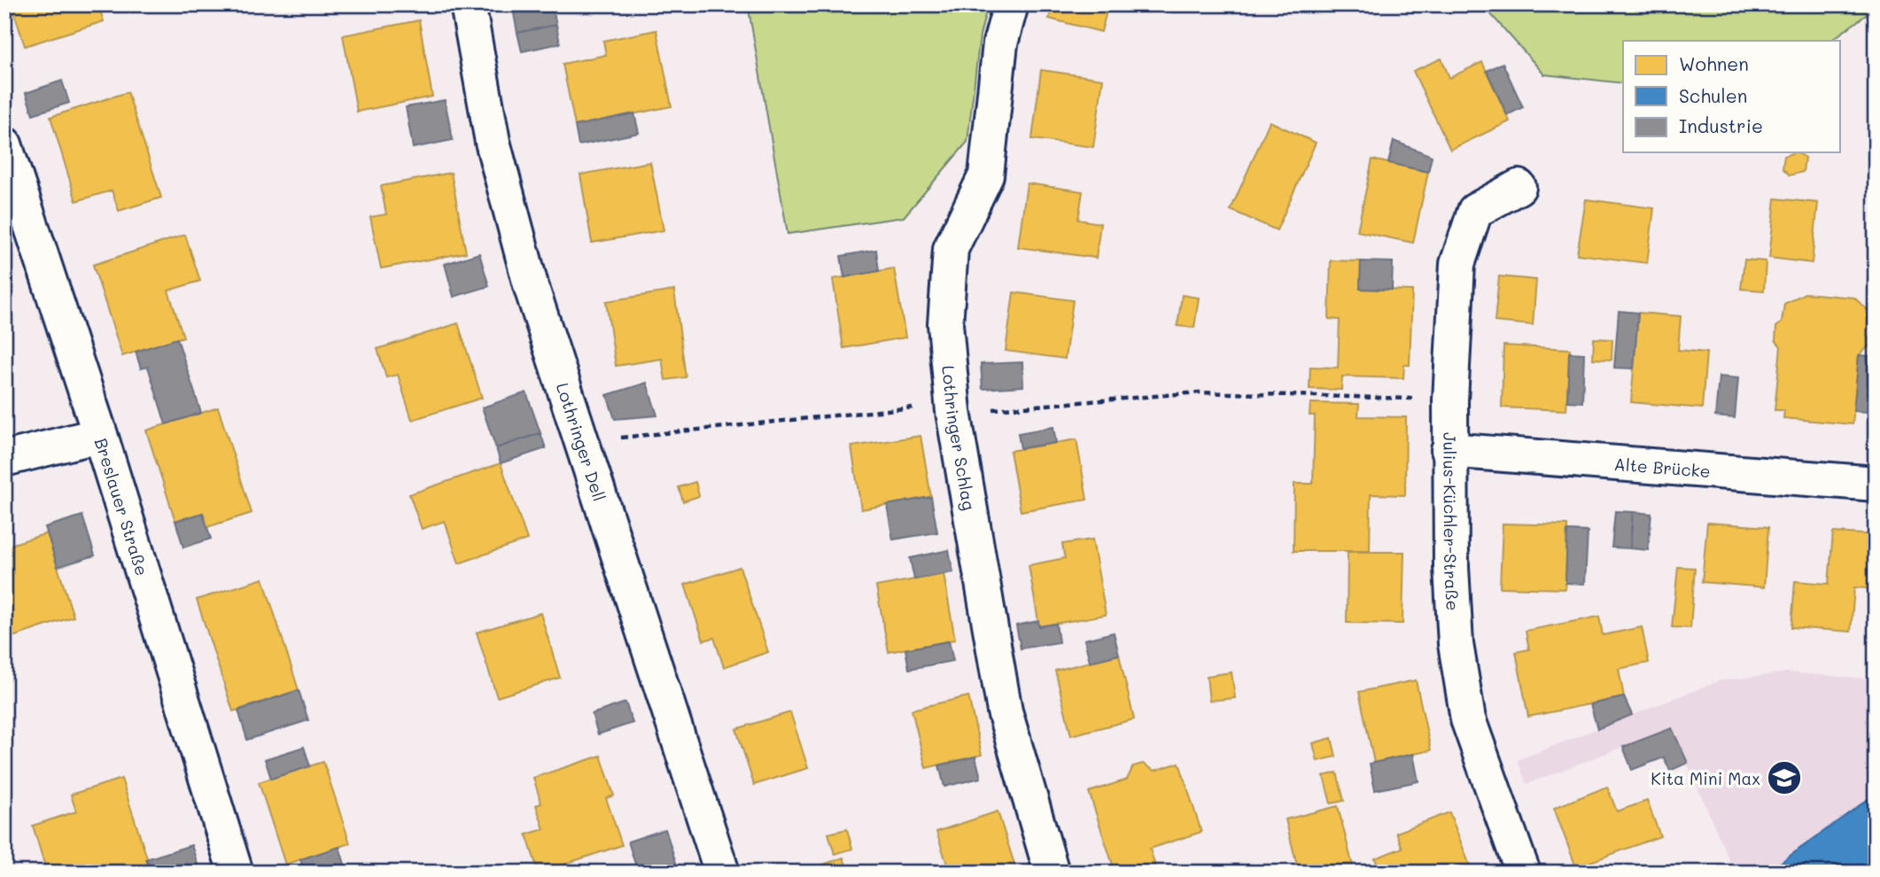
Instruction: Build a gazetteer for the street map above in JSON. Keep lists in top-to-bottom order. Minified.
{"streets":{"street":["Lothringer Schlag","Lothringer Dell","Alte Brücke","Breslauer Straße","Julius-Küchler-Straße"]},"crossings":[["Alte Brücke","Julius-Küchler-Straße"]],"places":{"school or university":["Kita Mini Max"]},"legend":["Wohnen","Schulen","Industrie"]}
